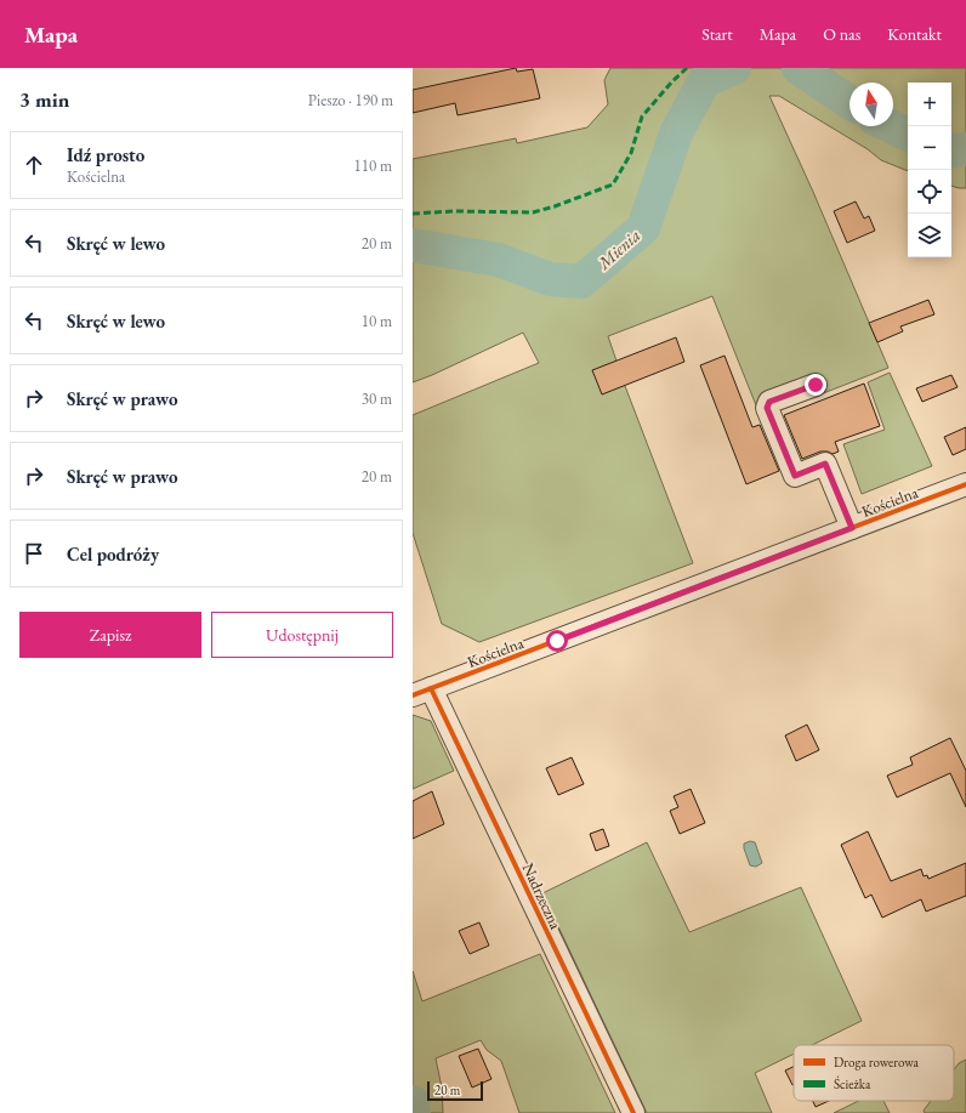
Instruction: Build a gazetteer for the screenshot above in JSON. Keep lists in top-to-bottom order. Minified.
{"streets":{"street":["Kościelna","Nadrzeczna"]},"crossings":[["Kościelna","Nadrzeczna"]],"water":["Mienia"],"legend":["Droga rowerowa","Ścieżka"],"scale_bar":"20 m","north":"top","page":{"header":"Mapa","nav":["Start","Mapa","O nas","Kontakt"],"heading":["3 min","Pieszo · 190 m"],"map_buttons":["+","−"],"list":[["Idź prosto","Kościelna","110 m"],["Skręć w lewo","20 m"],["Skręć w lewo","10 m"],["Skręć w prawo","30 m"],["Skręć w prawo","20 m"],"Cel podróży"],"buttons":["Zapisz","Udostępnij"],"scale":"20 m"}}
